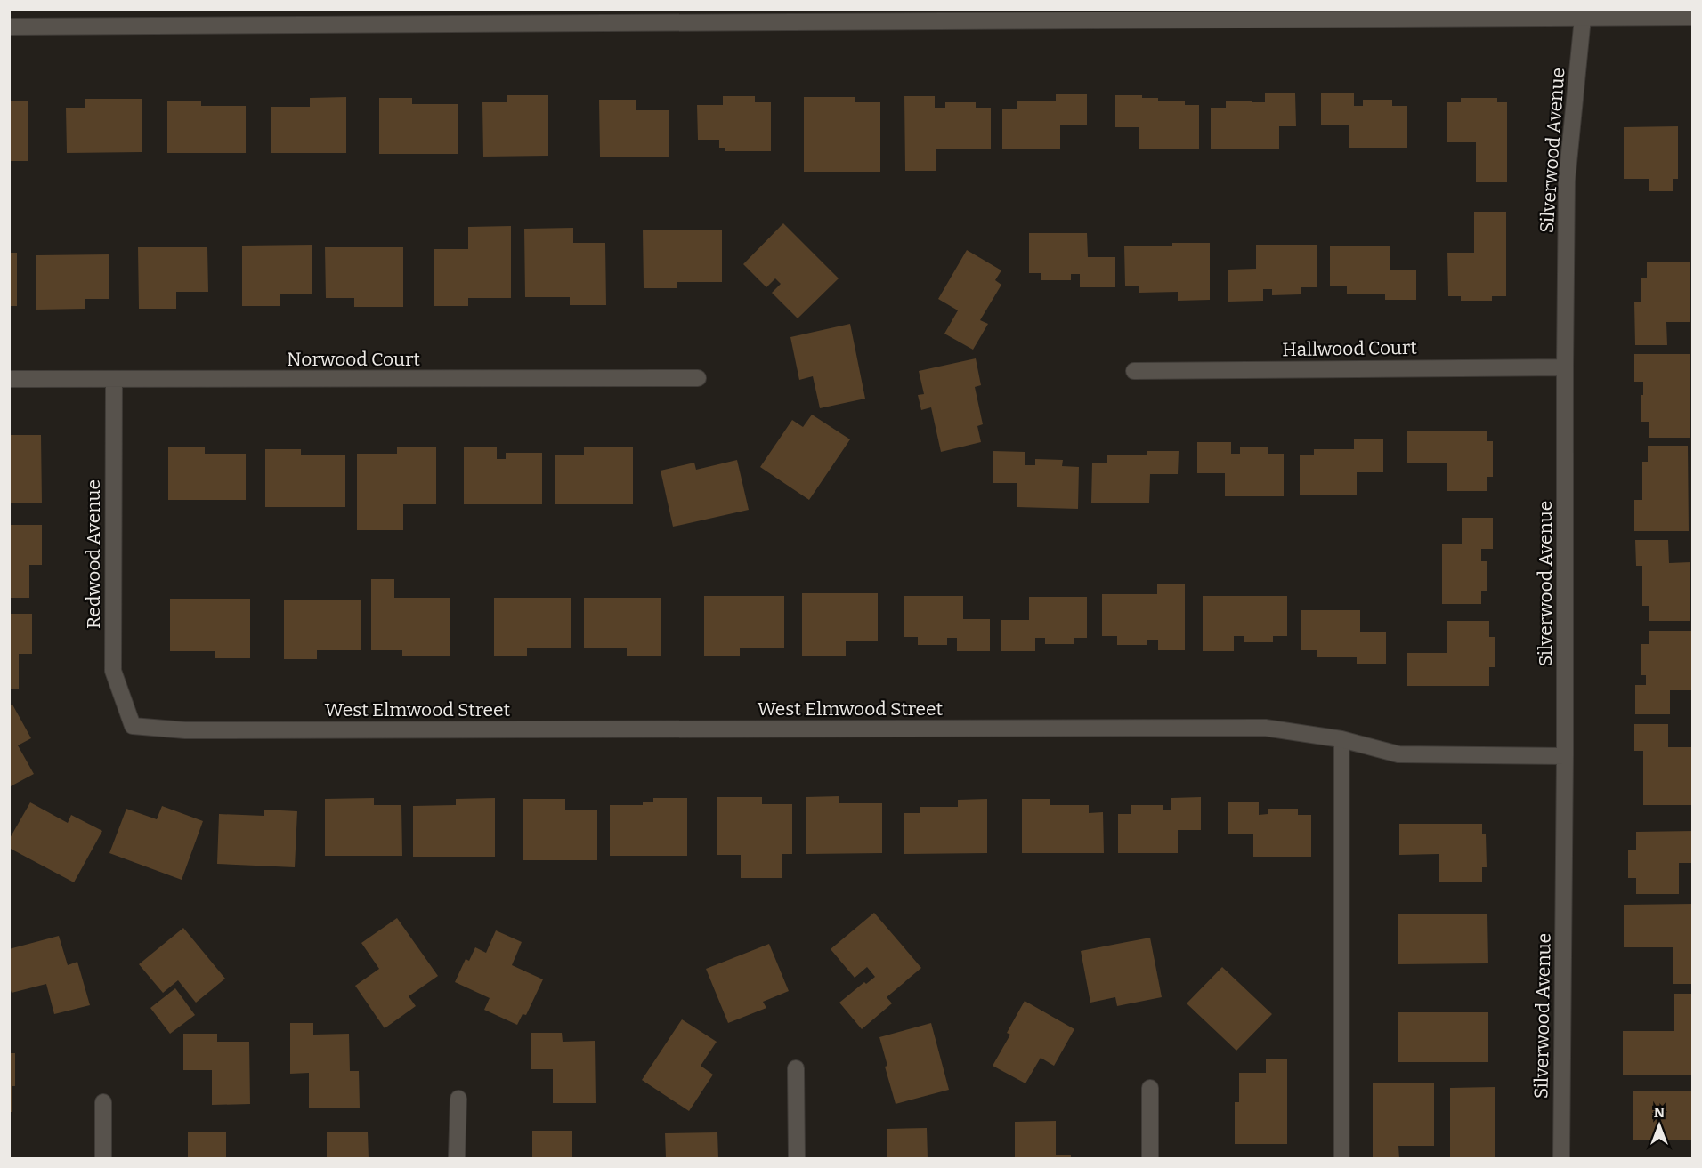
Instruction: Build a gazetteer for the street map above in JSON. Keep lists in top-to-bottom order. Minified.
{"streets":{"street":["Silverwood Avenue","Hallwood Court","Norwood Court","Redwood Avenue","West Elmwood Street"]},"crossings":[["Silverwood Avenue","Hallwood Court"],["Silverwood Avenue","West Elmwood Street"],["Norwood Court","Redwood Avenue"],["Redwood Avenue","West Elmwood Street"]],"north":"top"}
